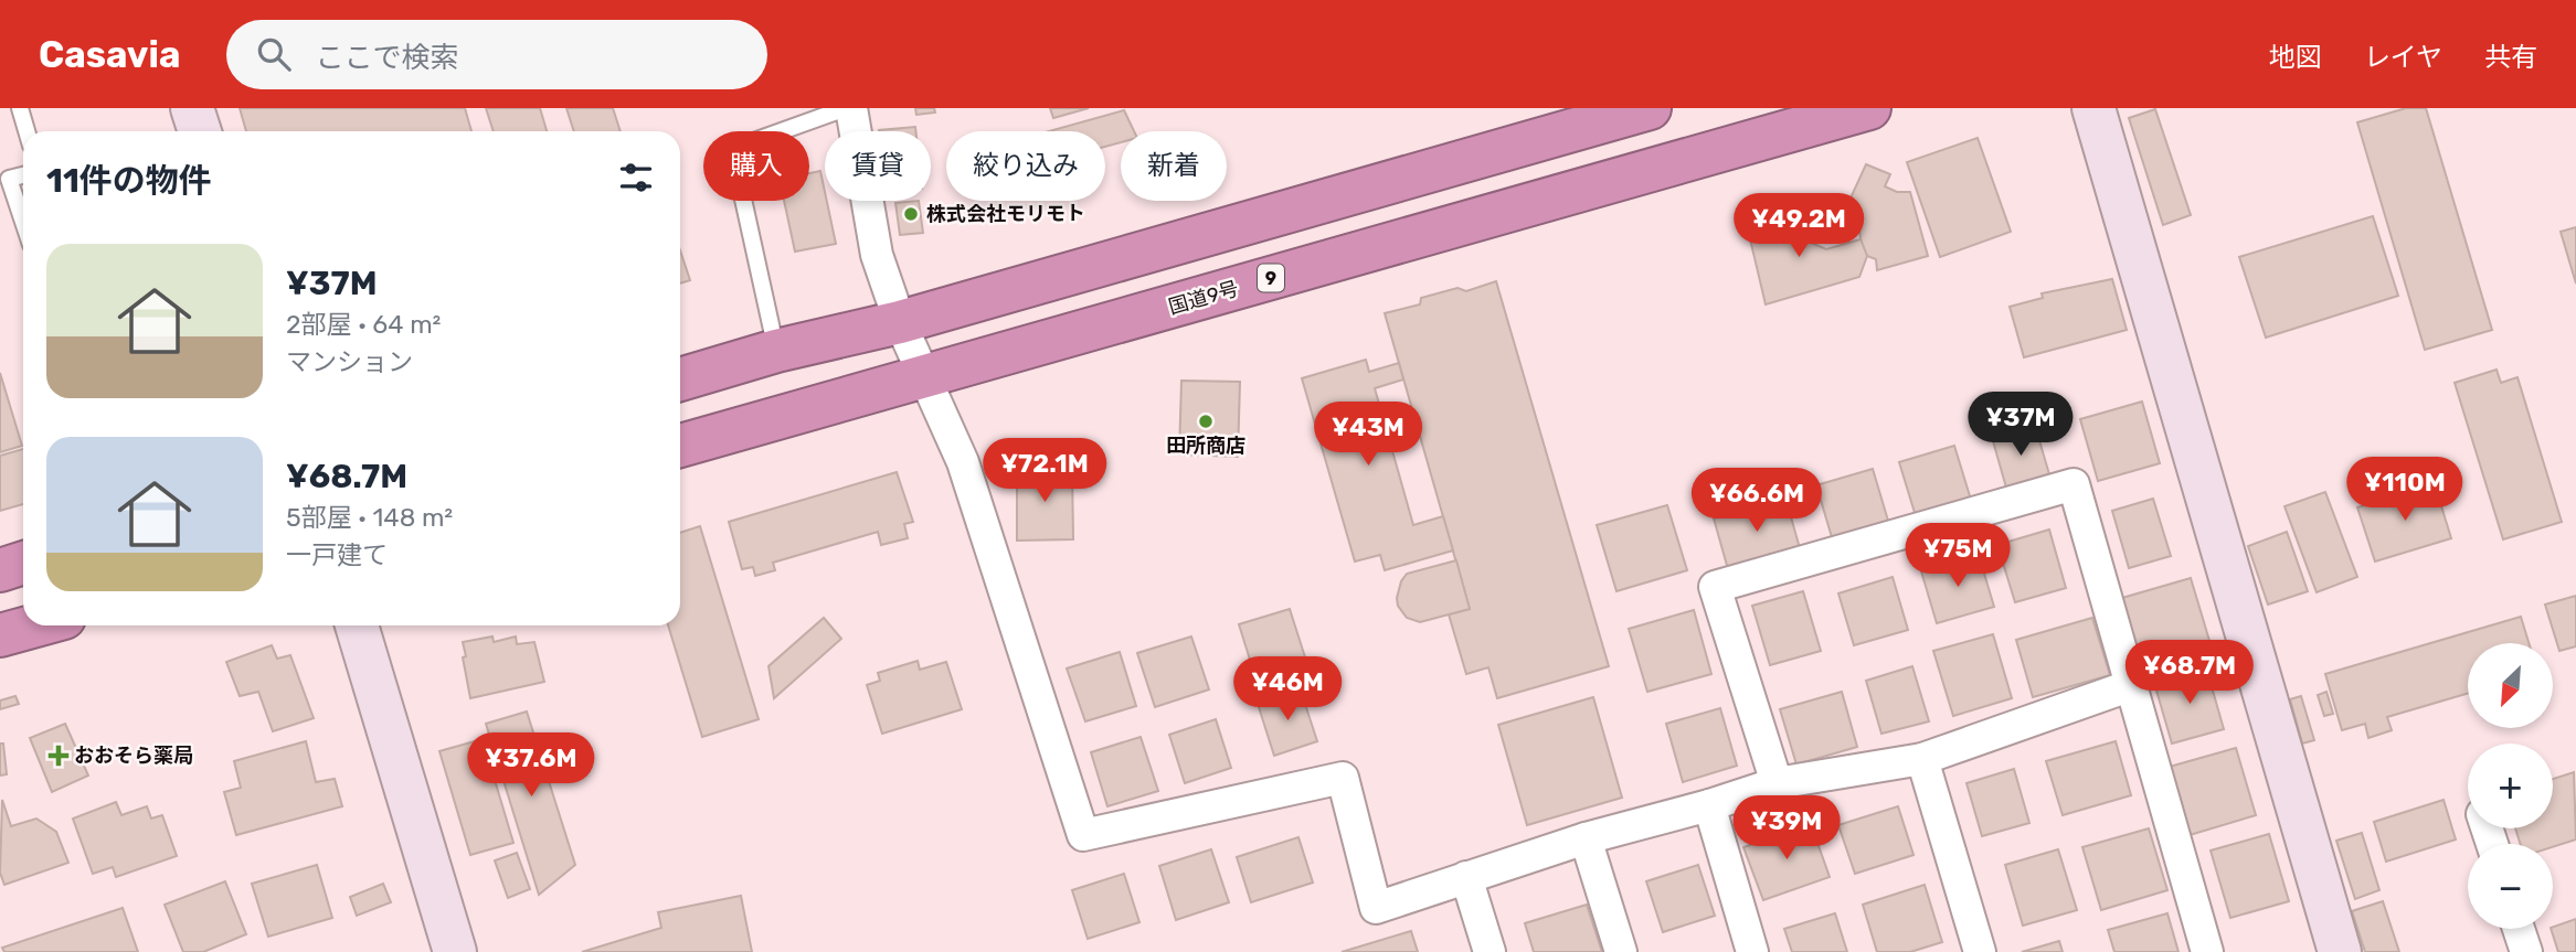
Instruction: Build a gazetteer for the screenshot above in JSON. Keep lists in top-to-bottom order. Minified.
{"streets":{"highway":["9","国道9号"]},"places":{"other":["株式会社モリモト","田所商店"],"health":["おおそら薬局"]},"north":"bottom left","page":{"header":"Casavia","search":"ここで検索","nav":["地図","レイヤ","共有"],"chip":["購入","賃貸","絞り込み","新着"],"heading":"11件の物件","price":["¥49.2M","¥37M","¥43M","¥72.1M","¥110M","¥66.6M","¥75M","¥68.7M","¥46M","¥37.6M","¥39M"],"list":[{"name":"¥37M","note":"2部屋 · 64 m² · マンション"},{"name":"¥68.7M","note":"5部屋 · 148 m² · 一戸建て"}],"map_buttons":["+","−"]}}
